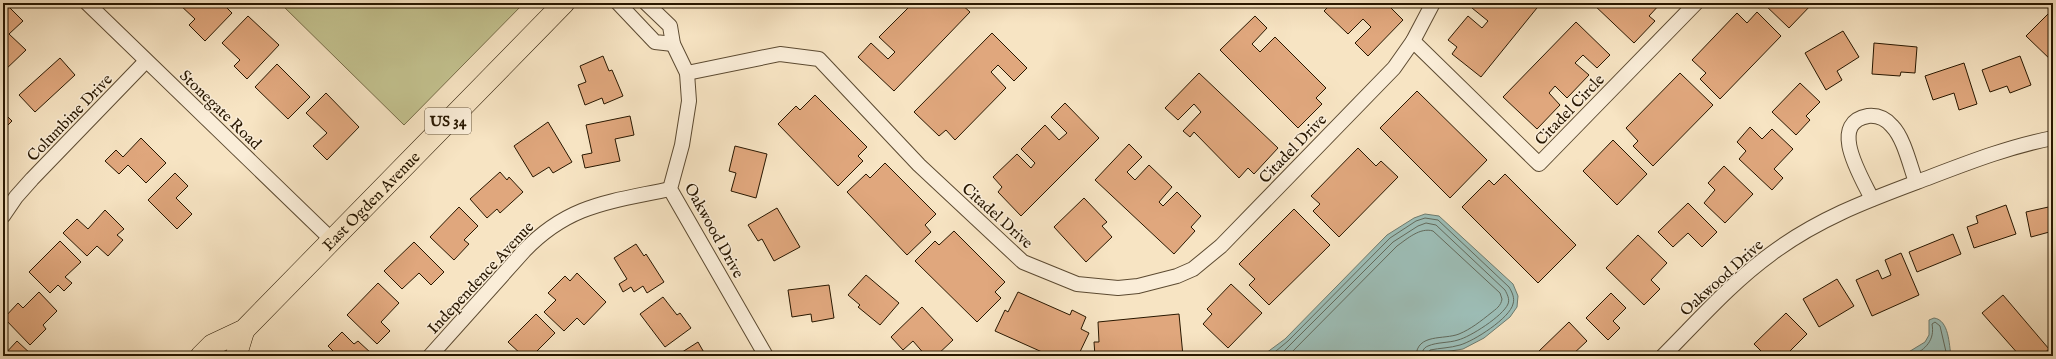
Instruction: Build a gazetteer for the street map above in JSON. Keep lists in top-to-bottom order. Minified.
{"streets":{"main road":["US 34","East Ogden Avenue"],"street":["Stonegate Road","Citadel Circle","Columbine Drive","Citadel Drive","Oakwood Drive","Independence Avenue"]},"crossings":[["Stonegate Road","Columbine Drive"],["Stonegate Road","East Ogden Avenue"],["Citadel Circle","Citadel Drive"],["Citadel Drive","Oakwood Drive"],["Oakwood Drive","Independence Avenue"]]}
